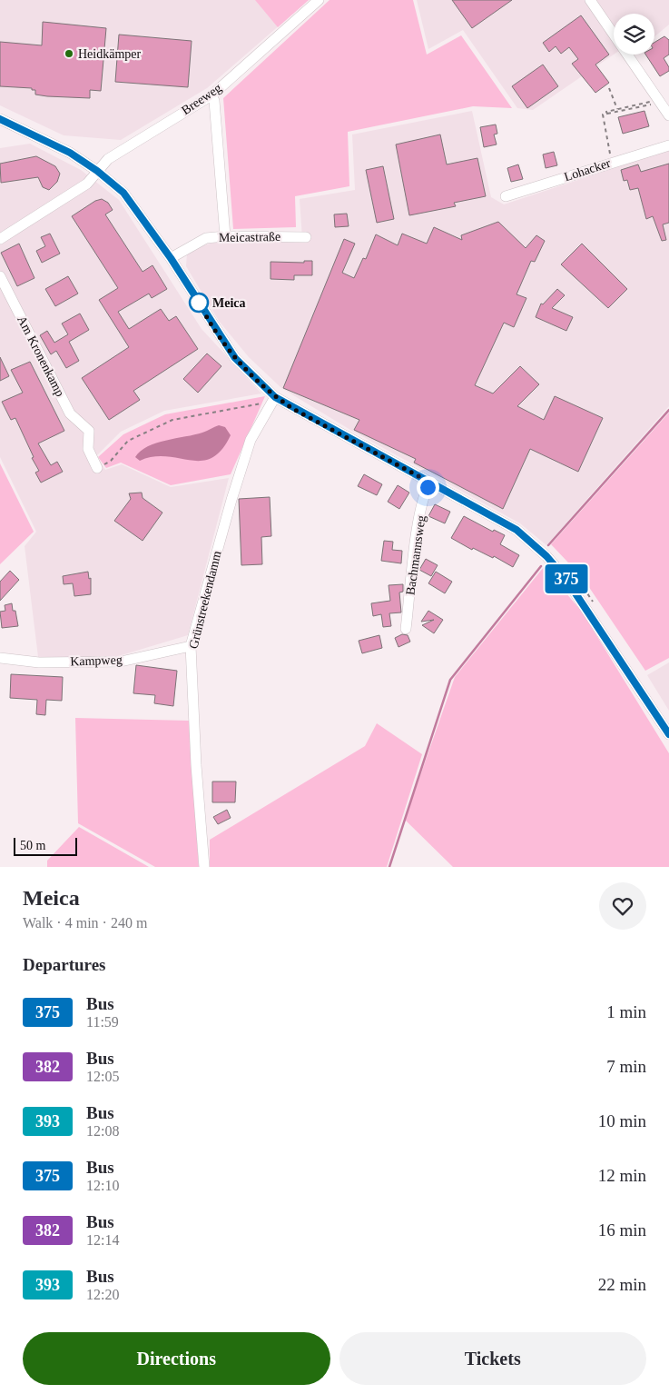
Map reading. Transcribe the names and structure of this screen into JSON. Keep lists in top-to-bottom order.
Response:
{
  "streets": {
    "street": [
      "Breeweg",
      "Lohacker",
      "Meicastraße",
      "Am Kronenkamp",
      "Bachmannsweg",
      "Grünstreekendamm",
      "Kampweg"
    ]
  },
  "crossings": [
    ["Grünstreekendamm", "Kampweg"]
  ],
  "places": ["Heidkämper", "Meica"],
  "lines": ["bus line 375"],
  "scale_bar": "50 m",
  "page": {
    "on_map": "375",
    "scale": "50 m",
    "heading": [
      ["Meica", "Walk · 4 min · 240 m"],
      "Departures"
    ],
    "list": [
      {
        "mark": "375",
        "name": "Bus",
        "note": "11:59",
        "value": "1 min"
      },
      {
        "mark": "382",
        "name": "Bus",
        "note": "12:05",
        "value": "7 min"
      },
      {
        "mark": "393",
        "name": "Bus",
        "note": "12:08",
        "value": "10 min"
      },
      {
        "mark": "375",
        "name": "Bus",
        "note": "12:10",
        "value": "12 min"
      },
      {
        "mark": "382",
        "name": "Bus",
        "note": "12:14",
        "value": "16 min"
      },
      {
        "mark": "393",
        "name": "Bus",
        "note": "12:20",
        "value": "22 min"
      }
    ],
    "buttons": ["Directions", "Tickets"]
  }
}
